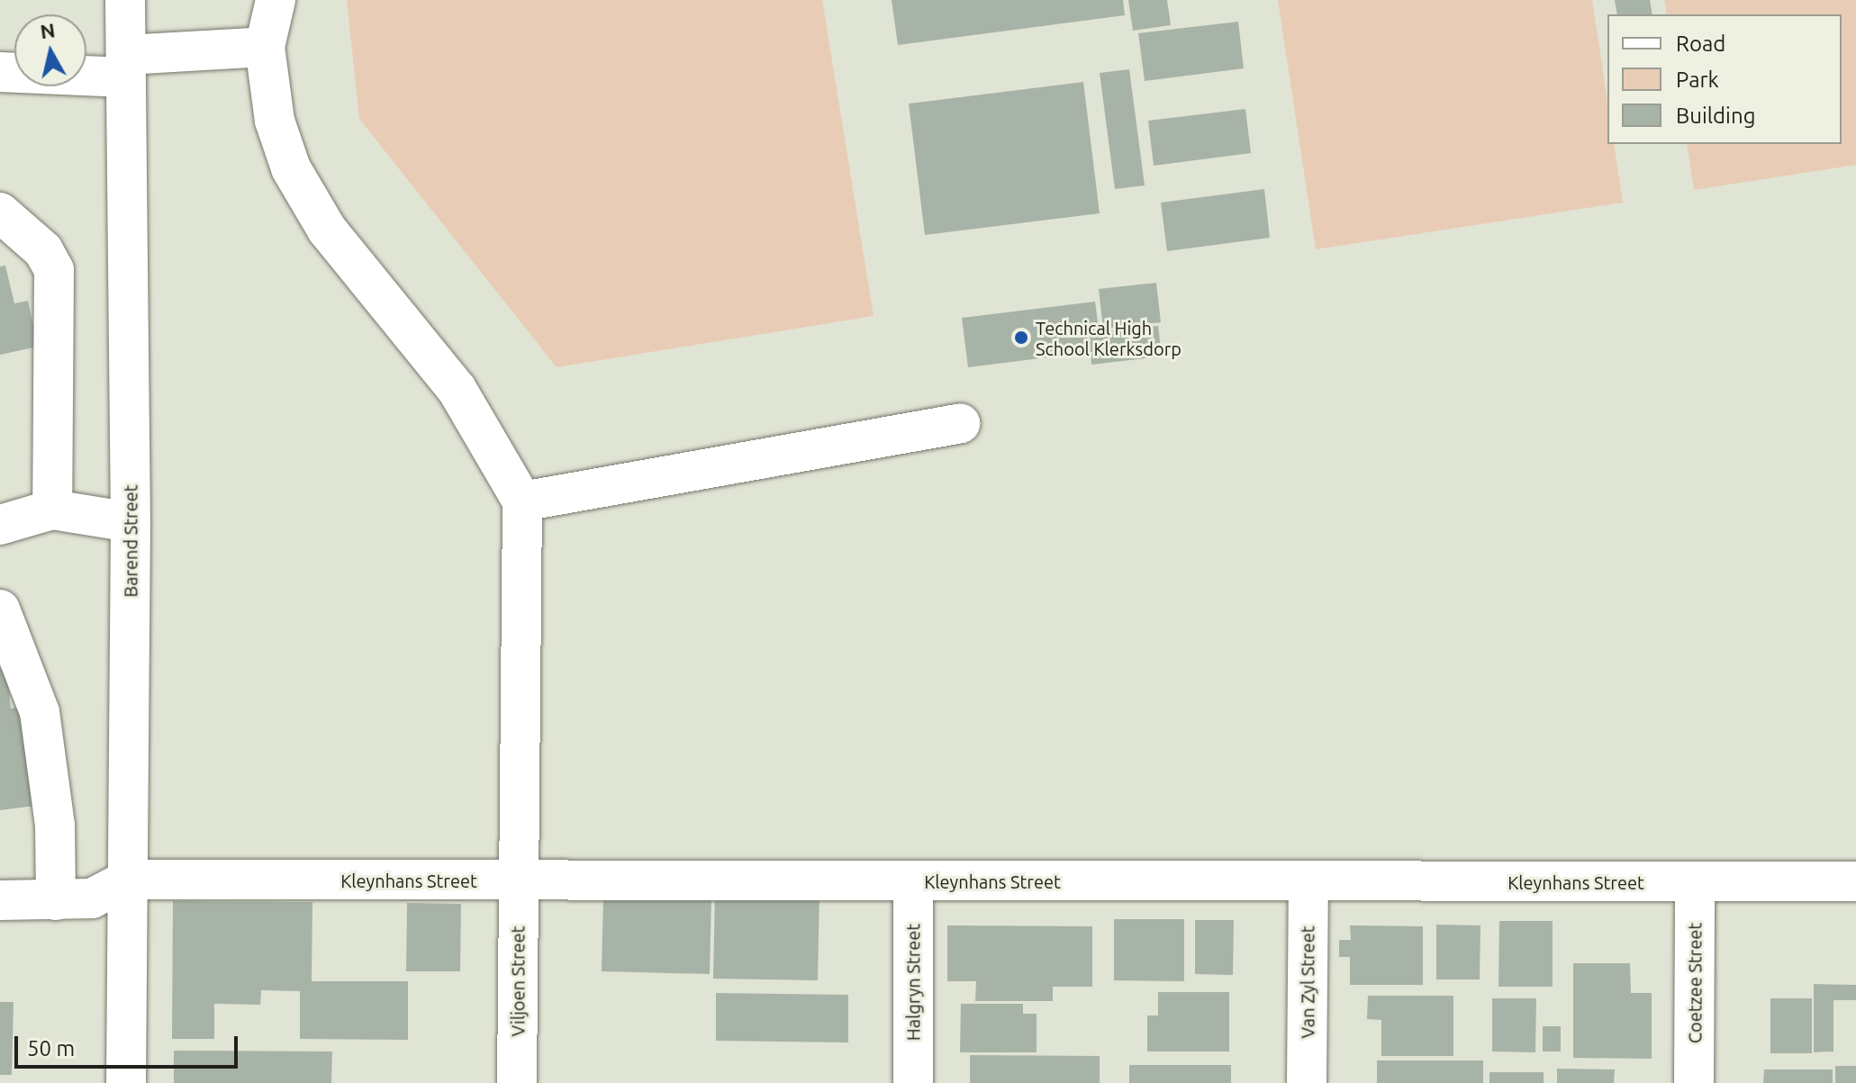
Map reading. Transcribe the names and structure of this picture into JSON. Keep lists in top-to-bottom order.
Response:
{
  "streets": {
    "street": [
      "Barend Street",
      "Kleynhans Street",
      "Viljoen Street",
      "Halgryn Street",
      "Van Zyl Street",
      "Coetzee Street"
    ]
  },
  "crossings": [
    ["Barend Street", "Kleynhans Street"],
    ["Kleynhans Street", "Viljoen Street"],
    ["Kleynhans Street", "Halgryn Street"],
    ["Kleynhans Street", "Van Zyl Street"],
    ["Kleynhans Street", "Coetzee Street"]
  ],
  "places": ["Technical High School Klerksdorp"],
  "legend": ["Road", "Park", "Building"],
  "scale_bar": "50 m",
  "north": "top"
}
